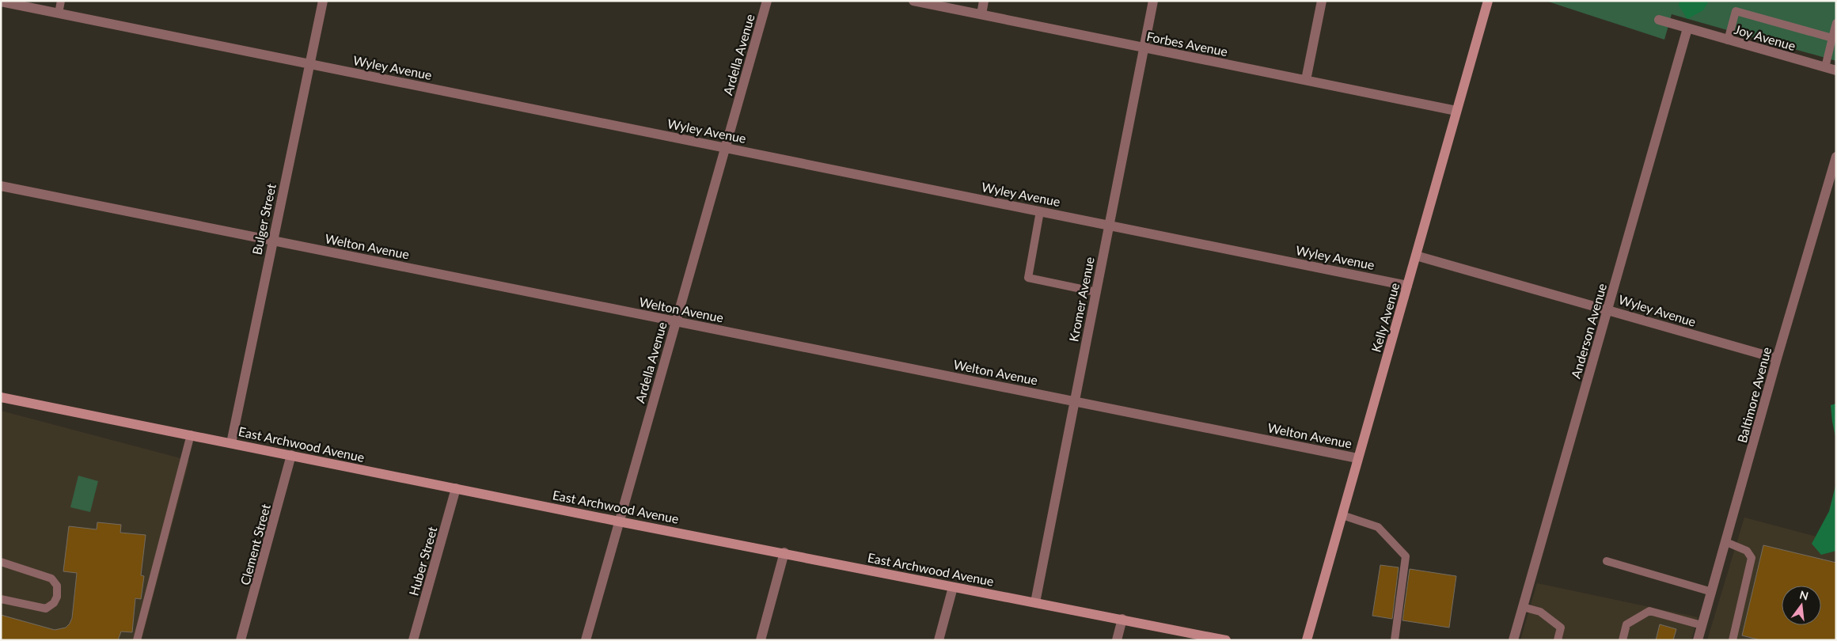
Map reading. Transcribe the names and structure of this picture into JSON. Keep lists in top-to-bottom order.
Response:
{
  "streets": {
    "main road": ["Kelly Avenue", "East Archwood Avenue"],
    "street": [
      "Joy Avenue",
      "Forbes Avenue",
      "Ardella Avenue",
      "Wyley Avenue",
      "Bulger Street",
      "Welton Avenue",
      "Kromer Avenue",
      "Anderson Avenue",
      "Baltimore Avenue",
      "Clement Street",
      "Huber Street"
    ]
  },
  "crossings": [
    ["Joy Avenue", "Anderson Avenue"],
    ["Forbes Avenue", "Kromer Avenue"],
    ["Forbes Avenue", "Kelly Avenue"],
    ["Ardella Avenue", "Wyley Avenue"],
    ["Ardella Avenue", "Welton Avenue"],
    ["Ardella Avenue", "East Archwood Avenue"],
    ["Wyley Avenue", "Bulger Street"],
    ["Wyley Avenue", "Kromer Avenue"],
    ["Wyley Avenue", "Kelly Avenue"],
    ["Wyley Avenue", "Anderson Avenue"],
    ["Wyley Avenue", "Baltimore Avenue"],
    ["Bulger Street", "Welton Avenue"],
    ["Bulger Street", "East Archwood Avenue"],
    ["Welton Avenue", "Kromer Avenue"],
    ["Welton Avenue", "Kelly Avenue"],
    ["Kromer Avenue", "East Archwood Avenue"],
    ["East Archwood Avenue", "Clement Street"],
    ["East Archwood Avenue", "Huber Street"]
  ],
  "north": "top"
}
